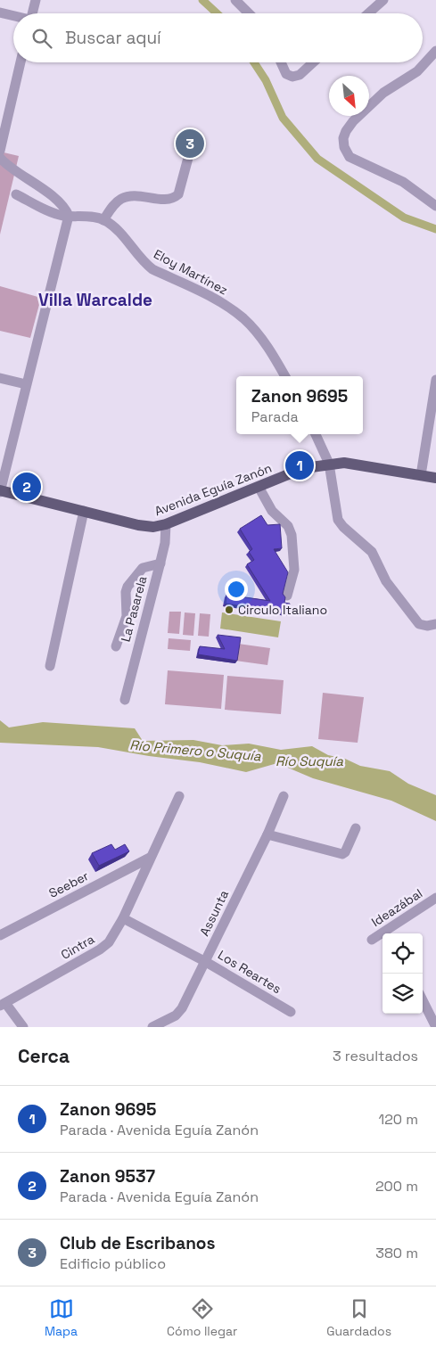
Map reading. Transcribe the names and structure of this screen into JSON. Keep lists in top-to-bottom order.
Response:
{
  "streets": {
    "main road": ["Avenida Eguía Zanón"],
    "street": [
      "Eloy Martínez",
      "La Pasarela",
      "Seeber",
      "Ideazábal",
      "Assunta",
      "Cintra",
      "Los Reartes"
    ]
  },
  "crossings": [
    ["Avenida Eguía Zanón", "La Pasarela"],
    ["Seeber", "Cintra"],
    ["Assunta", "Los Reartes"],
    ["Cintra", "Los Reartes"]
  ],
  "districts": ["Villa Warcalde"],
  "water": ["Río Primero o Suquía", "Río Suquía"],
  "places": ["Circulo Italiano"],
  "north": "bottom right",
  "page": {
    "search": "Buscar aquí",
    "pins": ["3", "1", "2"],
    "popup": ["Zanon 9695", "Parada"],
    "heading": ["Cerca", "3 resultados"],
    "list": [
      {
        "mark": "1",
        "name": "Zanon 9695",
        "note": "Parada · Avenida Eguía Zanón",
        "value": "120 m"
      },
      {
        "mark": "2",
        "name": "Zanon 9537",
        "note": "Parada · Avenida Eguía Zanón",
        "value": "200 m"
      },
      {
        "mark": "3",
        "name": "Club de Escribanos",
        "note": "Edificio público",
        "value": "380 m"
      }
    ],
    "nav": ["Mapa", "Cómo llegar", "Guardados"]
  }
}
